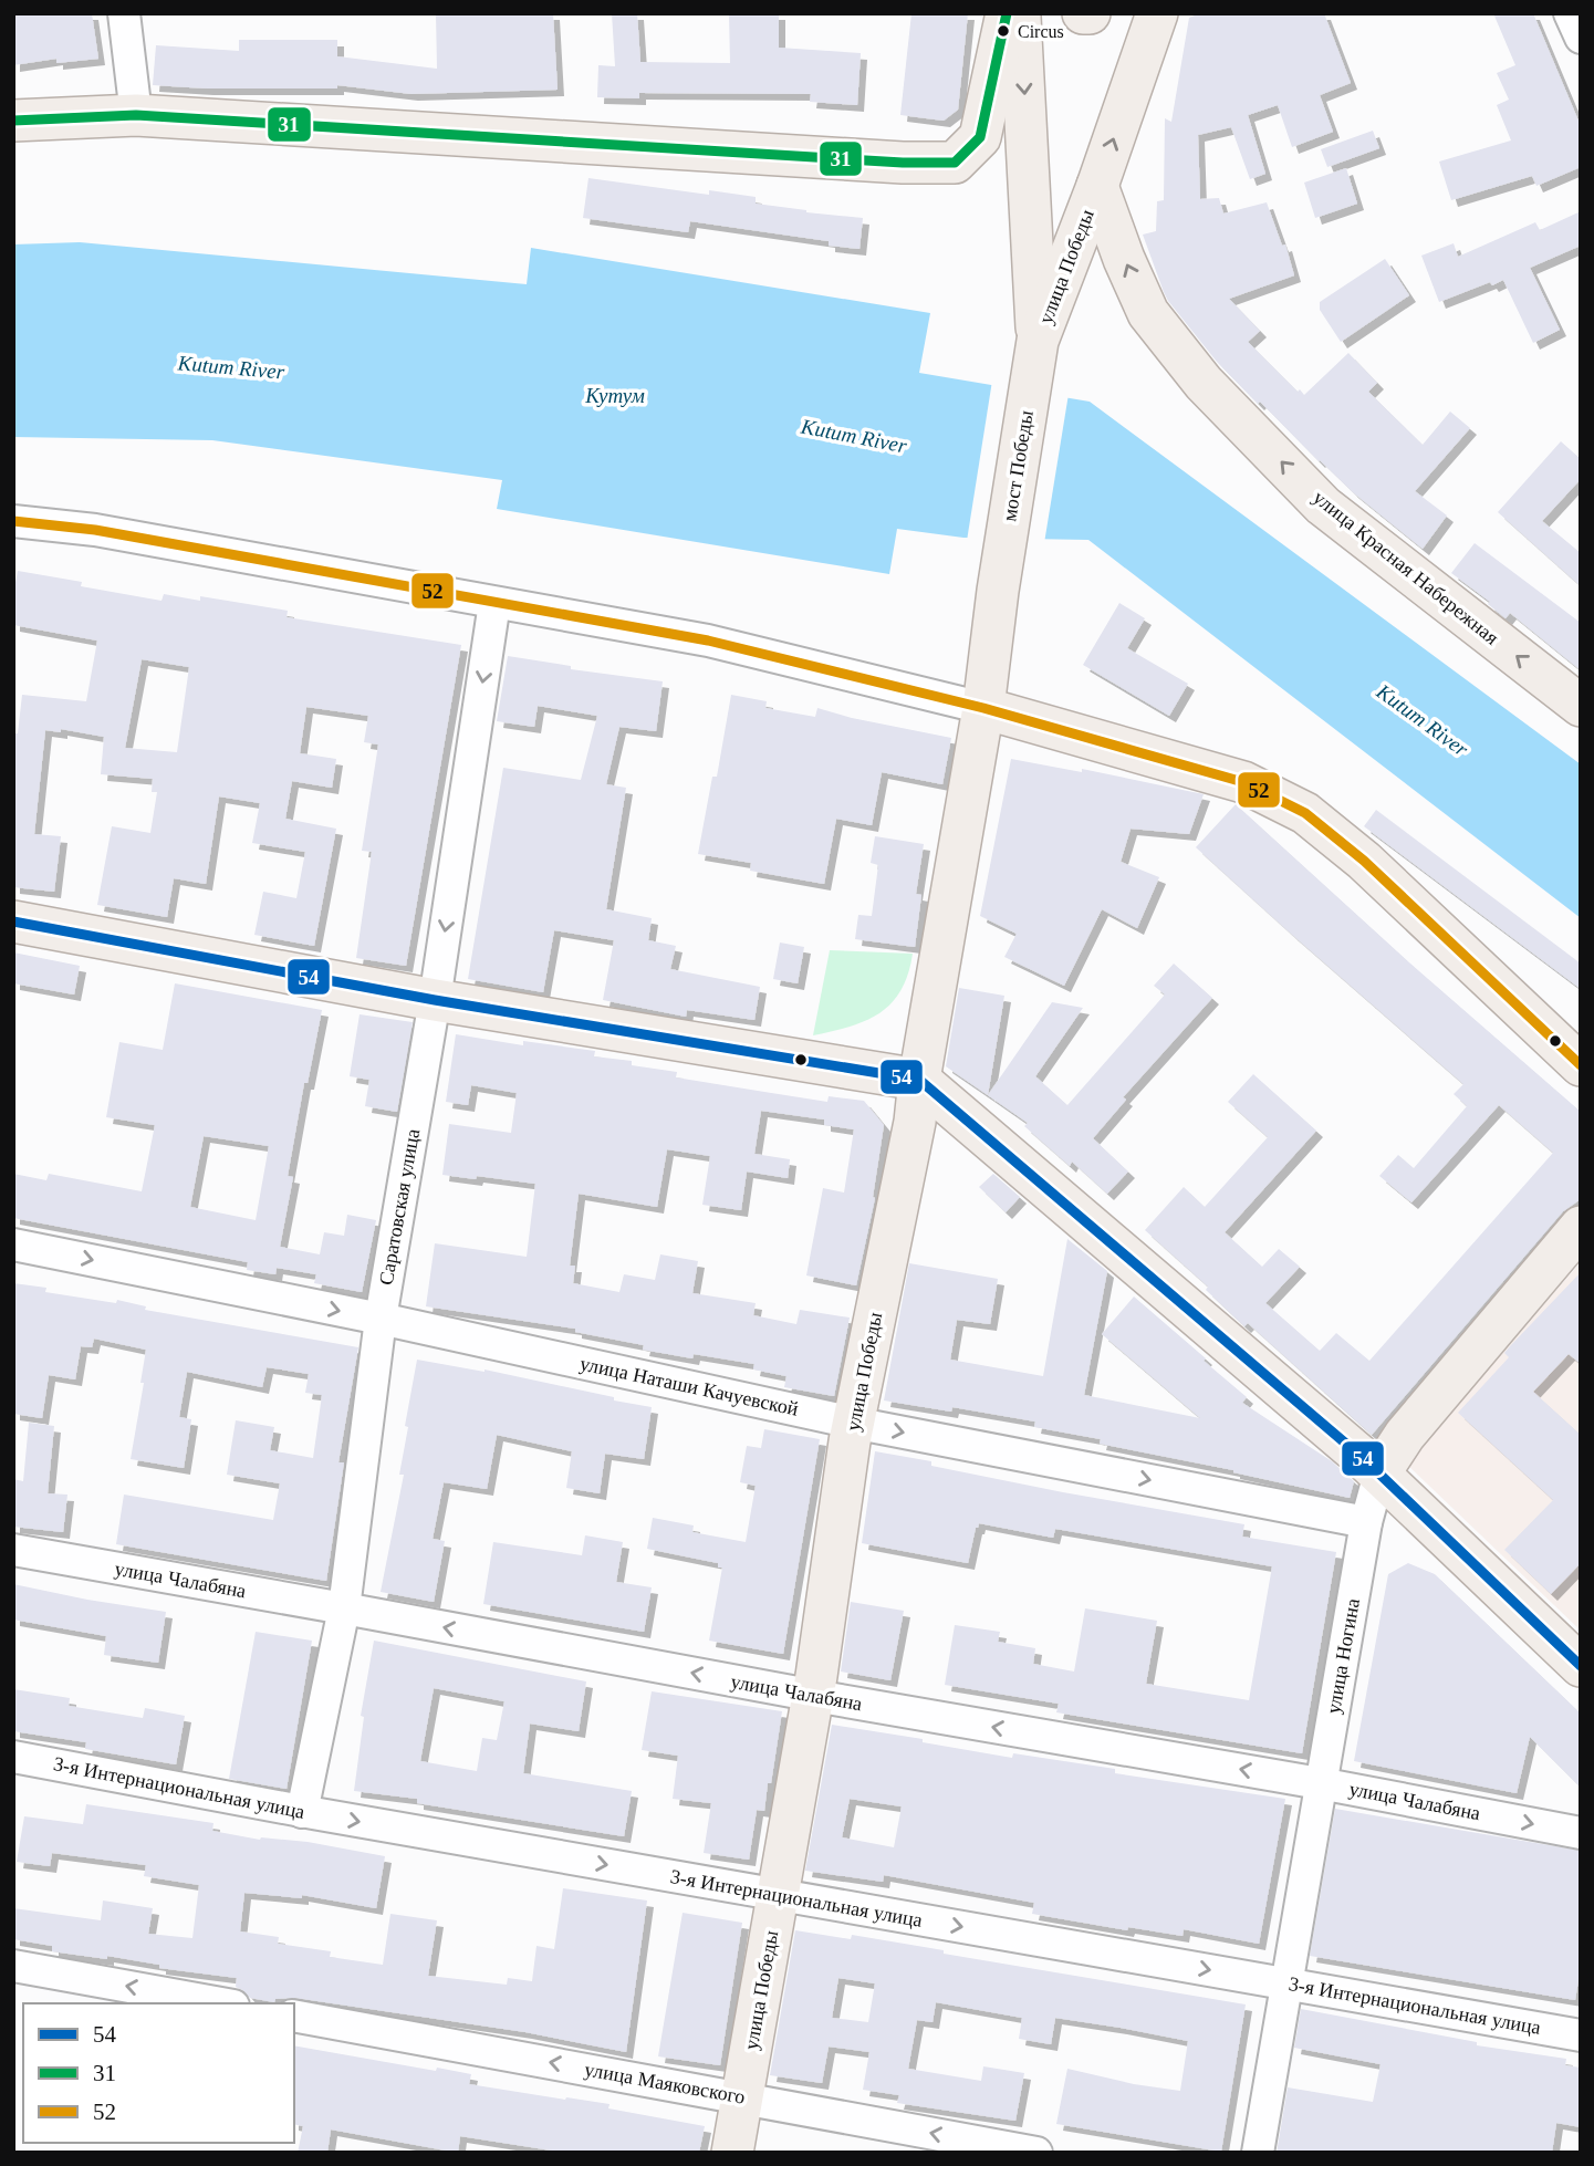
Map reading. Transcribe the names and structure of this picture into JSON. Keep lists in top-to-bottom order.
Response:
{
  "streets": {
    "main road": [
      "улица Победы",
      "мост Победы",
      "улица Красная Набережная",
      "улица Ногина"
    ],
    "street": [
      "Саратовская улица",
      "улица Наташи Качуевской",
      "улица Чалабяна",
      "3-я Интернациональная улица",
      "улица Маяковского"
    ]
  },
  "crossings": [
    ["улица Победы", "мост Победы"],
    ["улица Победы", "улица Красная Набережная"],
    ["улица Победы", "улица Наташи Качуевской"],
    ["улица Победы", "улица Чалабяна"],
    ["улица Победы", "3-я Интернациональная улица"],
    ["улица Победы", "улица Маяковского"],
    ["Саратовская улица", "улица Наташи Качуевской"],
    ["Саратовская улица", "улица Чалабяна"],
    ["Саратовская улица", "3-я Интернациональная улица"],
    ["улица Наташи Качуевской", "улица Ногина"],
    ["улица Чалабяна", "улица Ногина"],
    ["улица Ногина", "3-я Интернациональная улица"]
  ],
  "one_way": ["улица Наташи Качуевской", "3-я Интернациональная улица", "улица Маяковского"],
  "water": ["Kutum River", "Кутум"],
  "places": ["Circus"],
  "lines": ["transit line 31", "transit line 52", "transit line 54"],
  "legend": ["54", "31", "52"]
}
